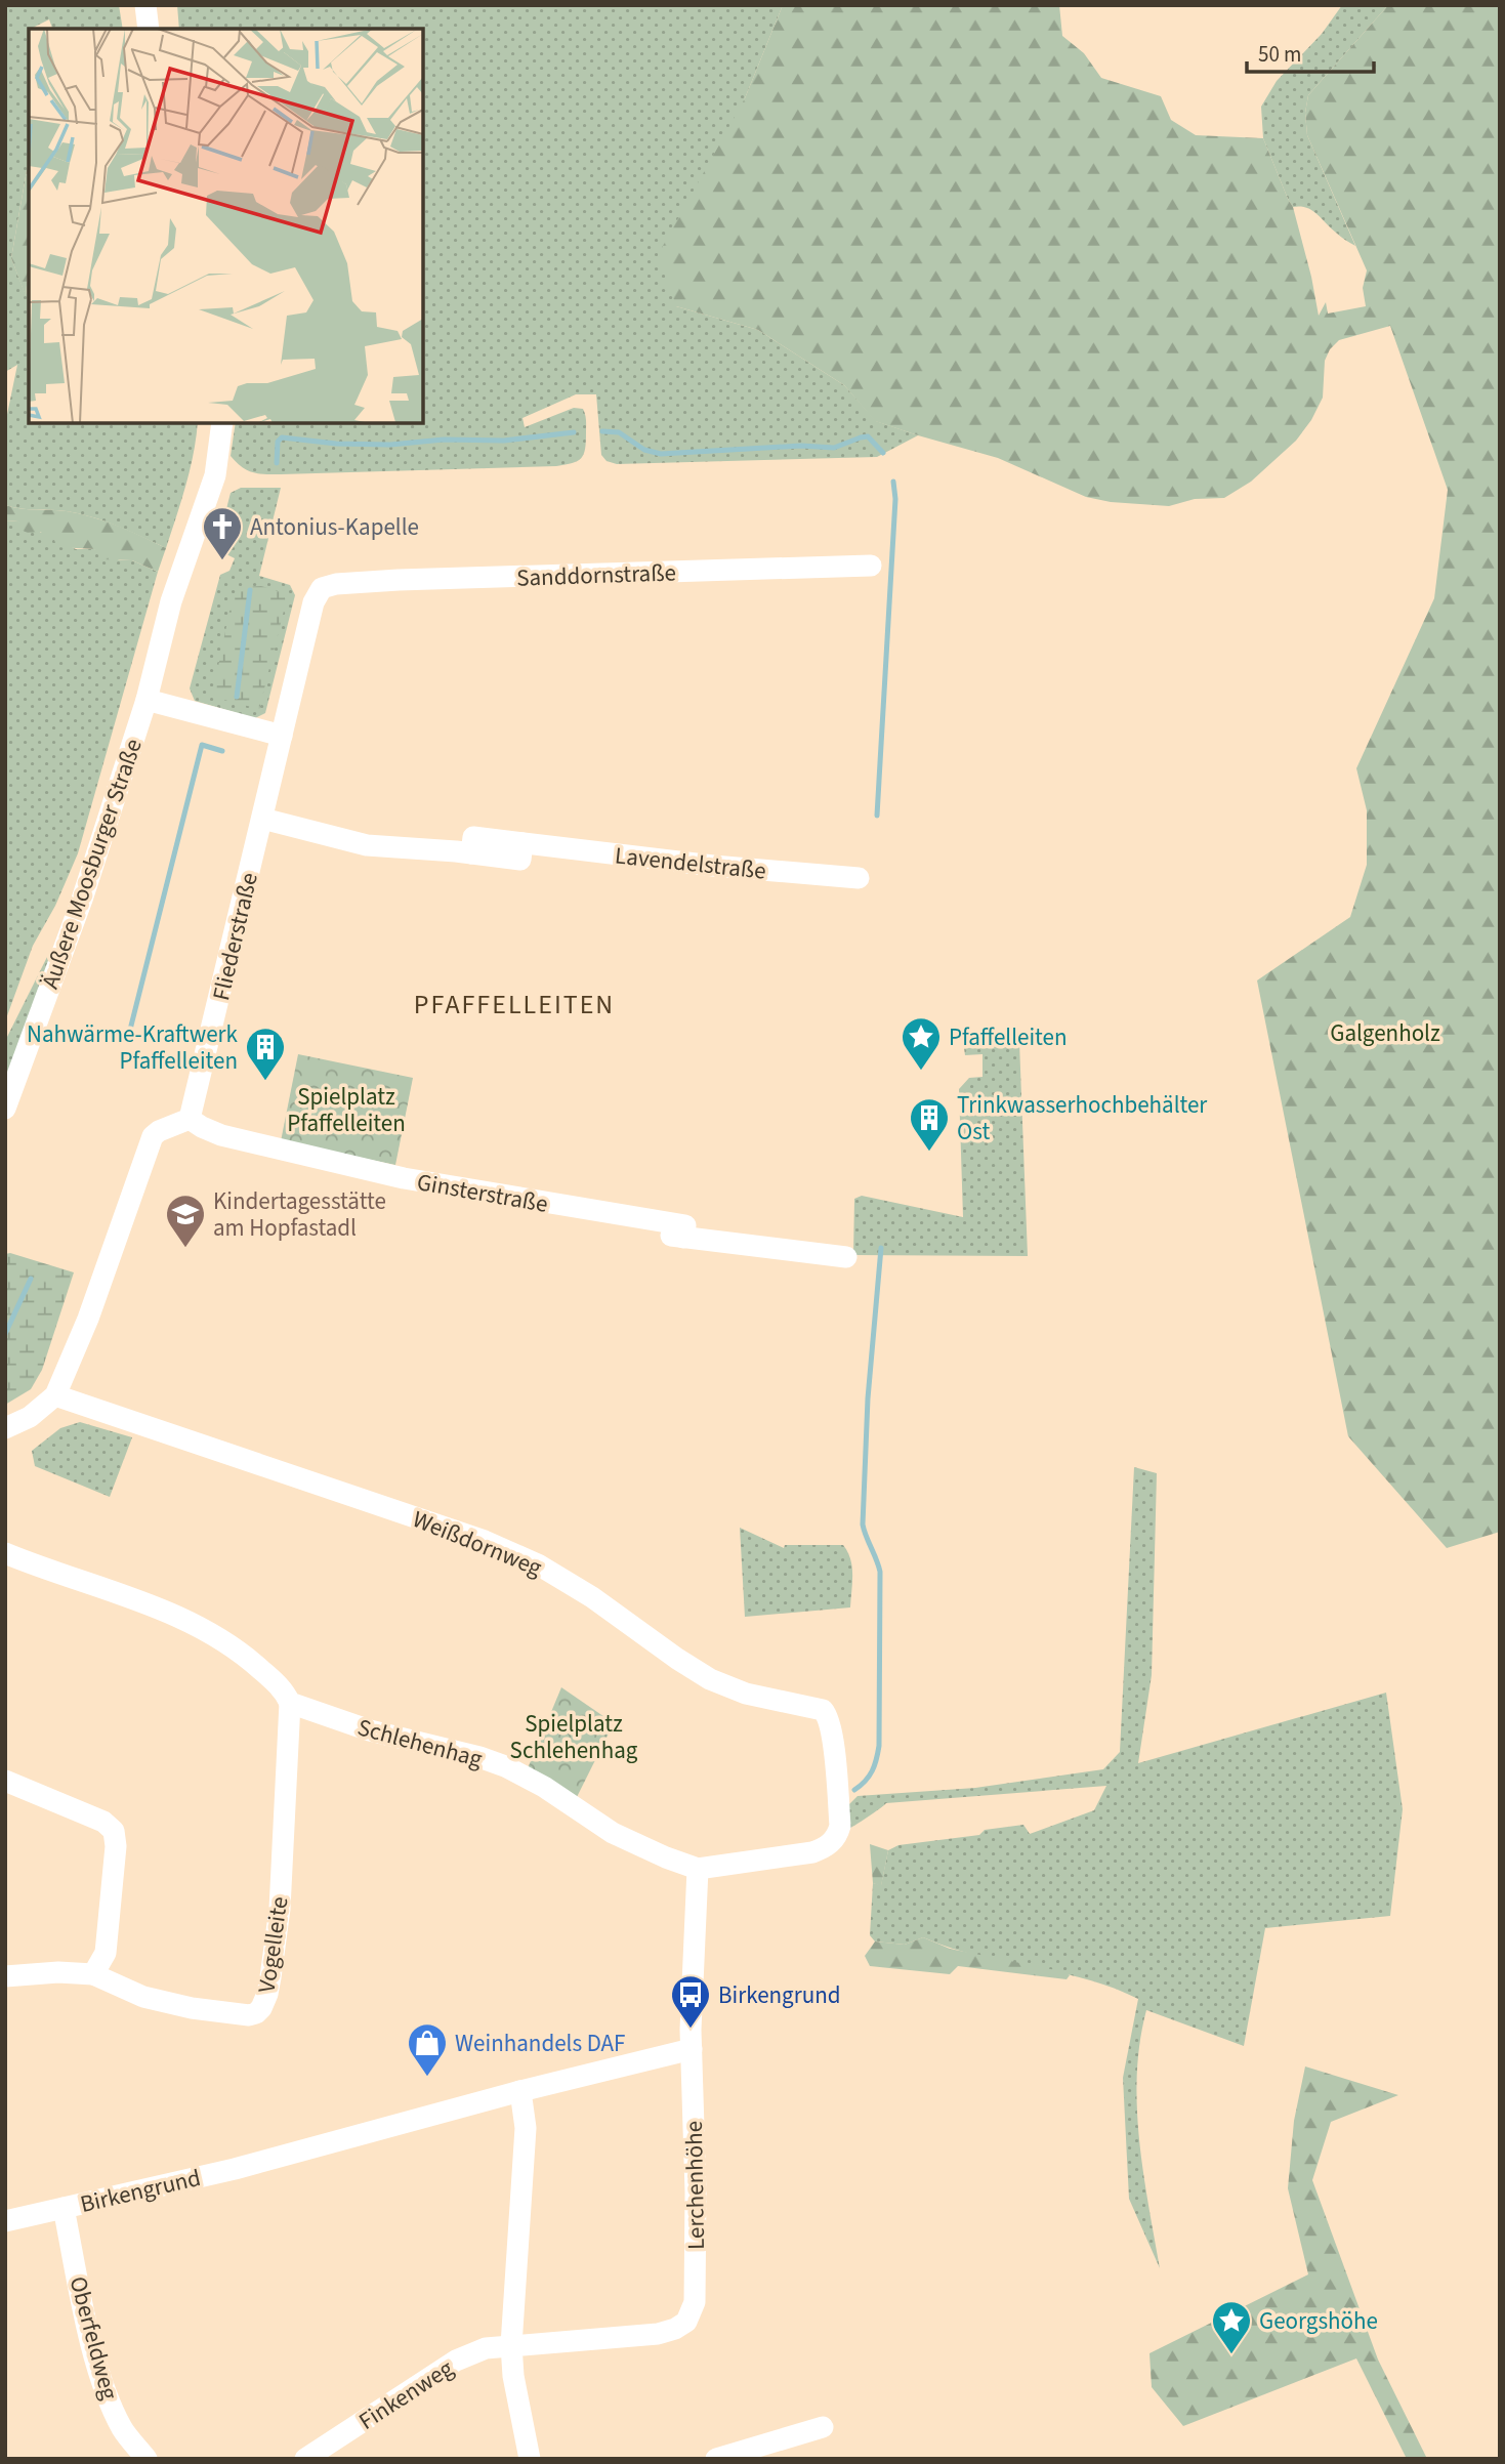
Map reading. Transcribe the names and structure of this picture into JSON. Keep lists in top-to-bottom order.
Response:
{
  "streets": {
    "street": [
      "Sanddornstraße",
      "Lavendelstraße",
      "Äußere Moosburger Straße",
      "Fliederstraße",
      "Ginsterstraße",
      "Weißdornweg",
      "Schlehenhag",
      "Vogelleite",
      "Lerchenhöhe",
      "Birkengrund",
      "Oberfeldweg",
      "Finkenweg"
    ]
  },
  "crossings": [
    ["Sanddornstraße", "Fliederstraße"],
    ["Lavendelstraße", "Fliederstraße"],
    ["Fliederstraße", "Ginsterstraße"],
    ["Weißdornweg", "Schlehenhag"],
    ["Schlehenhag", "Vogelleite"],
    ["Schlehenhag", "Lerchenhöhe"],
    ["Lerchenhöhe", "Birkengrund"],
    ["Lerchenhöhe", "Finkenweg"],
    ["Birkengrund", "Oberfeldweg"]
  ],
  "districts": ["PFAFFELLEITEN"],
  "parks": ["Galgenholz", "Spielplatz Pfaffelleiten", "Spielplatz Schlehenhag"],
  "places": {
    "church": ["Antonius-Kapelle"],
    "place": ["Pfaffelleiten", "Georgshöhe"],
    "building": ["Nahwärme-Kraftwerk Pfaffelleiten", "Trinkwasserhochbehälter Ost"],
    "school or university": ["Kindertagesstätte am Hopfastadl"],
    "bus stop": ["Birkengrund"],
    "shop": ["Weinhandels DAF"]
  },
  "scale_bar": "50 m"
}
